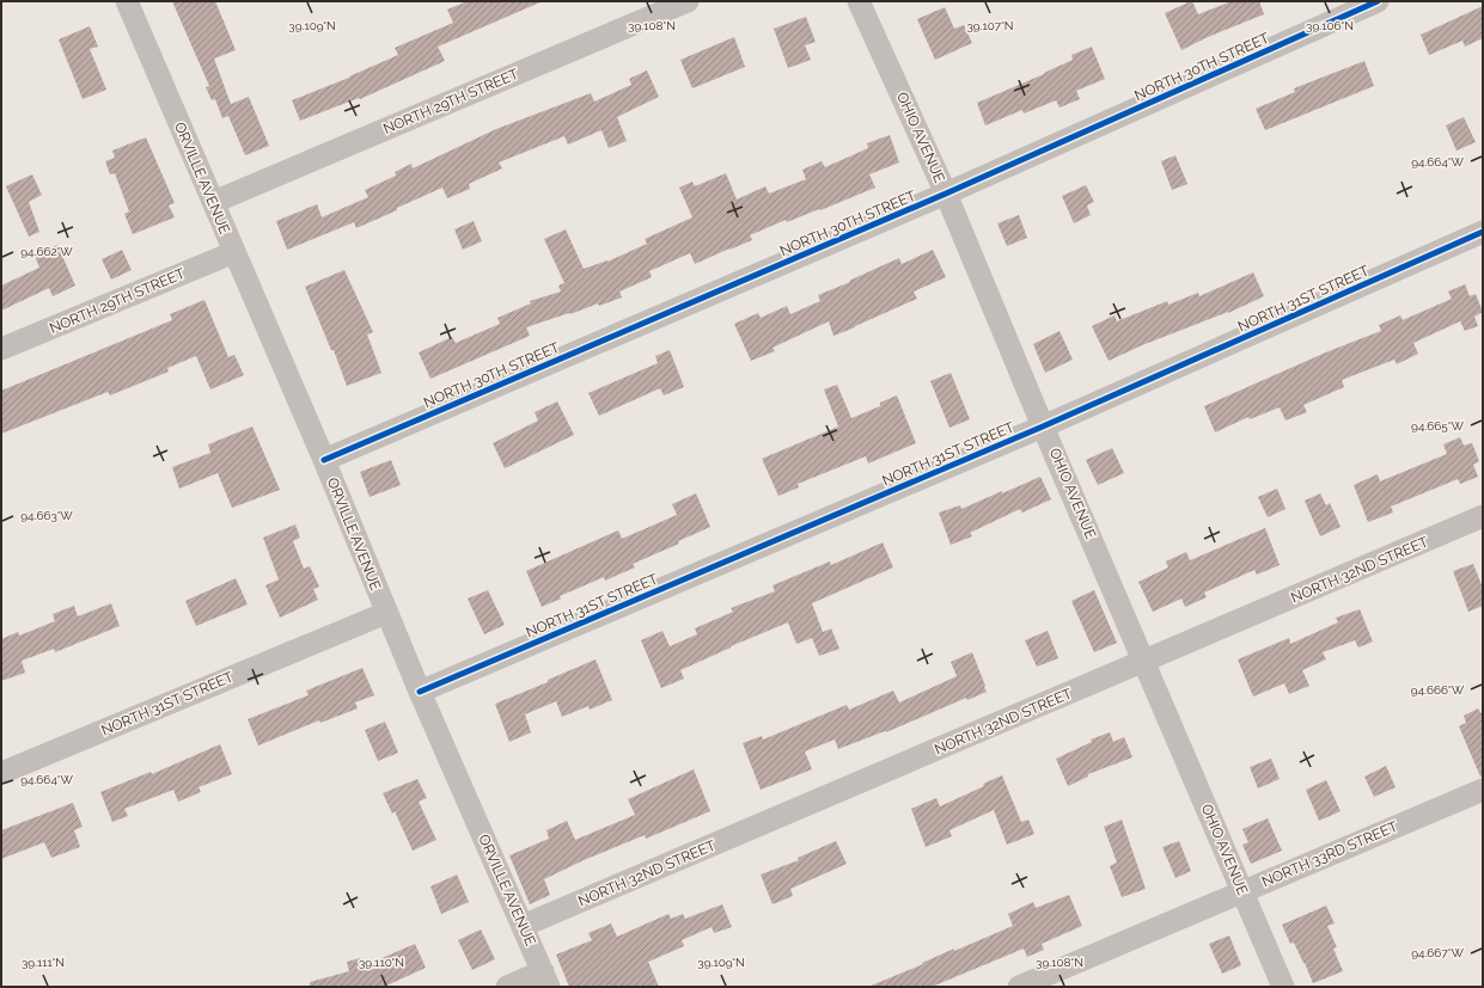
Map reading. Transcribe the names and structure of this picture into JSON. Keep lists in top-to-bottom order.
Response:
{
  "streets": {
    "street": [
      "NORTH 30TH STREET",
      "NORTH 29TH STREET",
      "OHIO AVENUE",
      "ORVILLE AVENUE",
      "NORTH 31ST STREET",
      "NORTH 32ND STREET",
      "NORTH 33RD STREET"
    ]
  },
  "crossings": [
    ["NORTH 30TH STREET", "OHIO AVENUE"],
    ["NORTH 30TH STREET", "ORVILLE AVENUE"],
    ["NORTH 29TH STREET", "ORVILLE AVENUE"],
    ["OHIO AVENUE", "NORTH 31ST STREET"],
    ["OHIO AVENUE", "NORTH 32ND STREET"],
    ["OHIO AVENUE", "NORTH 33RD STREET"],
    ["ORVILLE AVENUE", "NORTH 31ST STREET"],
    ["ORVILLE AVENUE", "NORTH 32ND STREET"]
  ],
  "coordinates": [
    "39.109°N",
    "39.108°N",
    "39.107°N",
    "39.106°N",
    "94.664°W",
    "94.662°W",
    "94.665°W",
    "94.663°W",
    "94.666°W",
    "94.667°W",
    "39.111°N",
    "39.110°N"
  ]
}
